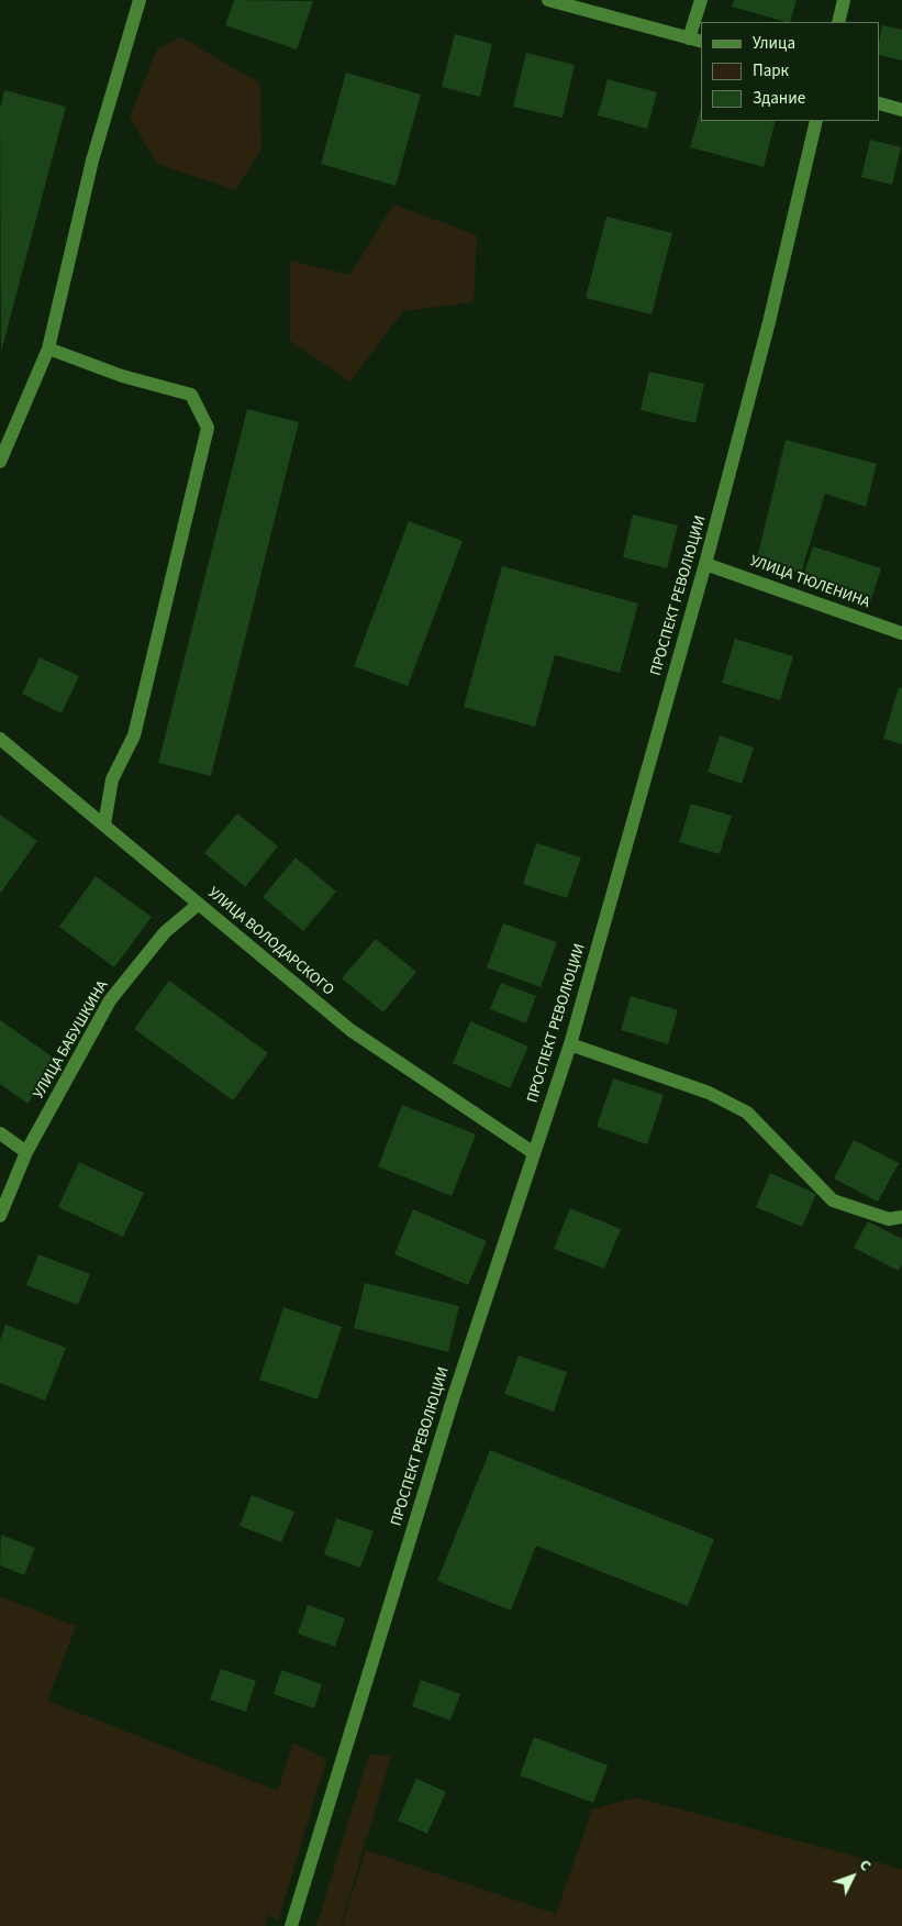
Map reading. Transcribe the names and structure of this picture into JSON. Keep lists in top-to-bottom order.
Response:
{
  "streets": {
    "street": [
      "УЛИЦА ТЮЛЕНИНА",
      "ПРОСПЕКТ РЕВОЛЮЦИИ",
      "УЛИЦА ВОЛОДАРСКОГО",
      "УЛИЦА БАБУШКИНА"
    ]
  },
  "crossings": [
    ["УЛИЦА ТЮЛЕНИНА", "ПРОСПЕКТ РЕВОЛЮЦИИ"],
    ["ПРОСПЕКТ РЕВОЛЮЦИИ", "УЛИЦА ВОЛОДАРСКОГО"],
    ["УЛИЦА ВОЛОДАРСКОГО", "УЛИЦА БАБУШКИНА"]
  ],
  "legend": ["Улица", "Парк", "Здание"],
  "north": "top right"
}
